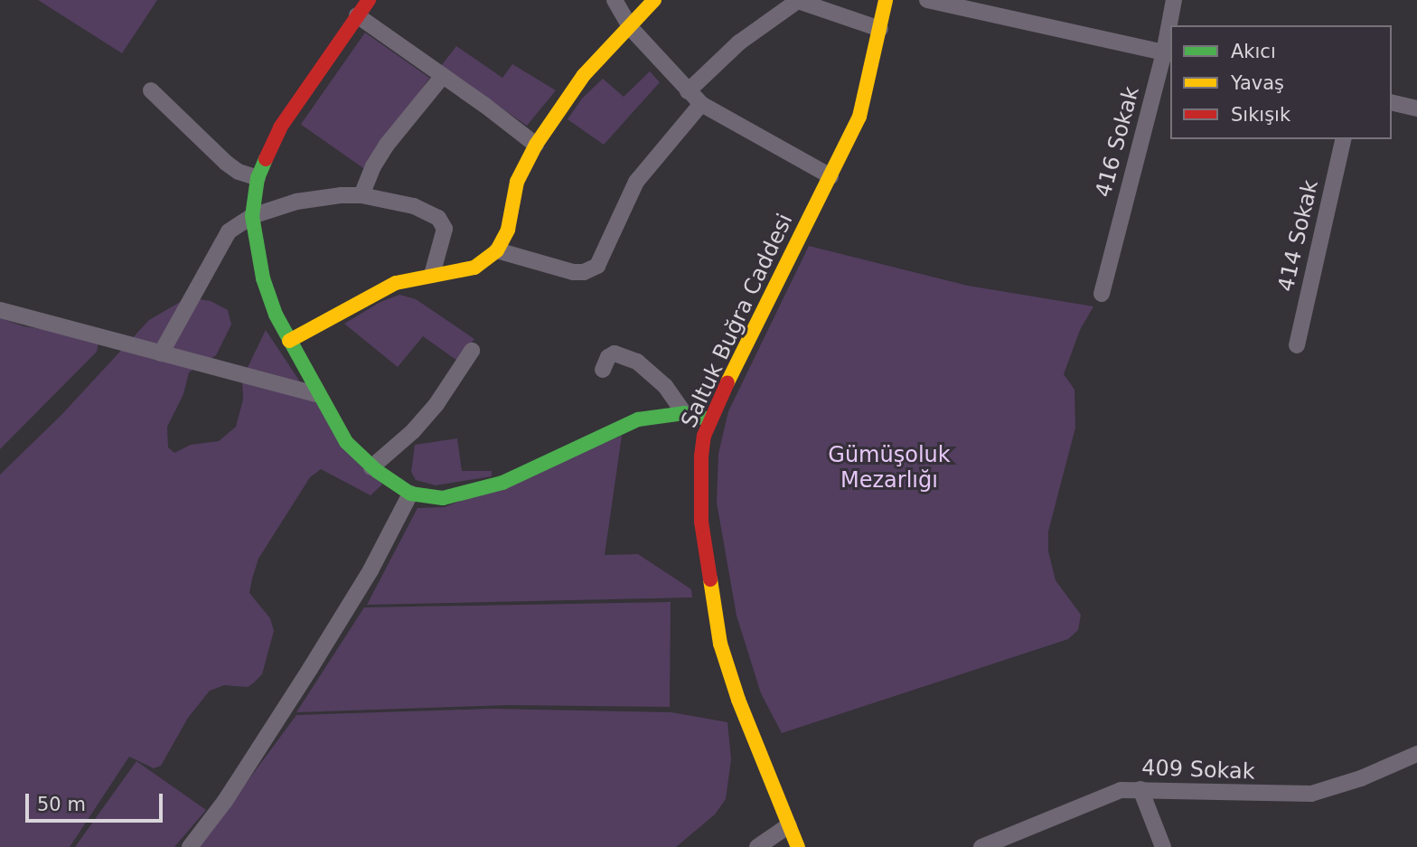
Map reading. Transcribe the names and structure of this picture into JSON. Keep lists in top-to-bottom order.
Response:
{
  "streets": {
    "street": [
      "416 Sokak",
      "414 Sokak",
      "Saltuk Buğra Caddesi",
      "409 Sokak"
    ]
  },
  "parks": ["Gümüşoluk Mezarlığı"],
  "legend": ["Akıcı", "Yavaş", "Sıkışık"],
  "scale_bar": "50 m"
}
